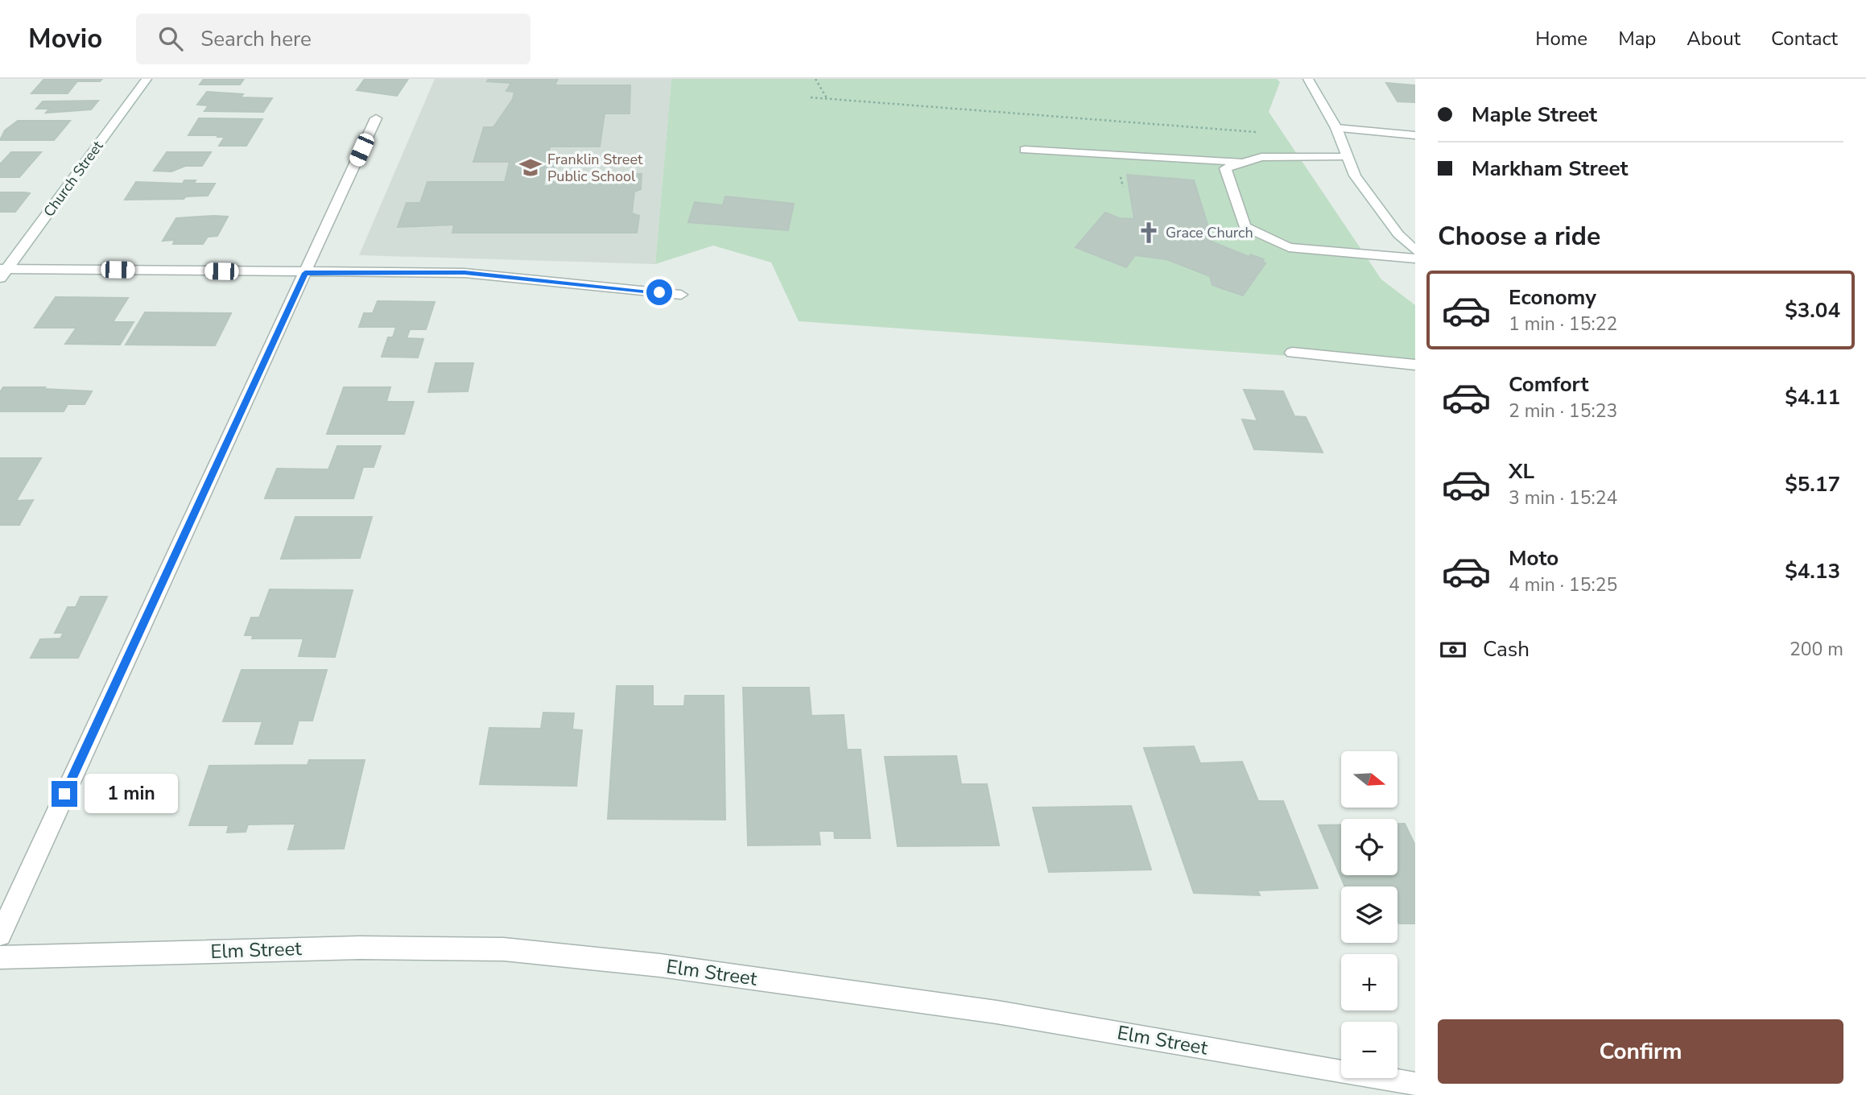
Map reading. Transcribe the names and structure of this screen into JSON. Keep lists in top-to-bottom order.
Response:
{
  "streets": {
    "street": ["Church Street", "Elm Street"]
  },
  "places": {
    "school or university": ["Franklin Street Public School"],
    "church": ["Grace Church"]
  },
  "north": "right",
  "page": {
    "header": "Movio",
    "search": "Search here",
    "nav": [
      "Home",
      "Map",
      "About",
      "Contact"
    ],
    "banner": ["Maple Street", "Markham Street"],
    "heading": "Choose a ride",
    "list": [
      {
        "name": "Economy",
        "note": "1 min · 15:22",
        "value": "$3.04"
      },
      {
        "name": "Comfort",
        "note": "2 min · 15:23",
        "value": "$4.11"
      },
      {
        "name": "XL",
        "note": "3 min · 15:24",
        "value": "$5.17"
      },
      {
        "name": "Moto",
        "note": "4 min · 15:25",
        "value": "$4.13"
      }
    ],
    "pay": ["Cash", "200 m"],
    "map_buttons": ["+", "−"],
    "bubble": "1 min",
    "buttons": "Confirm"
  }
}
